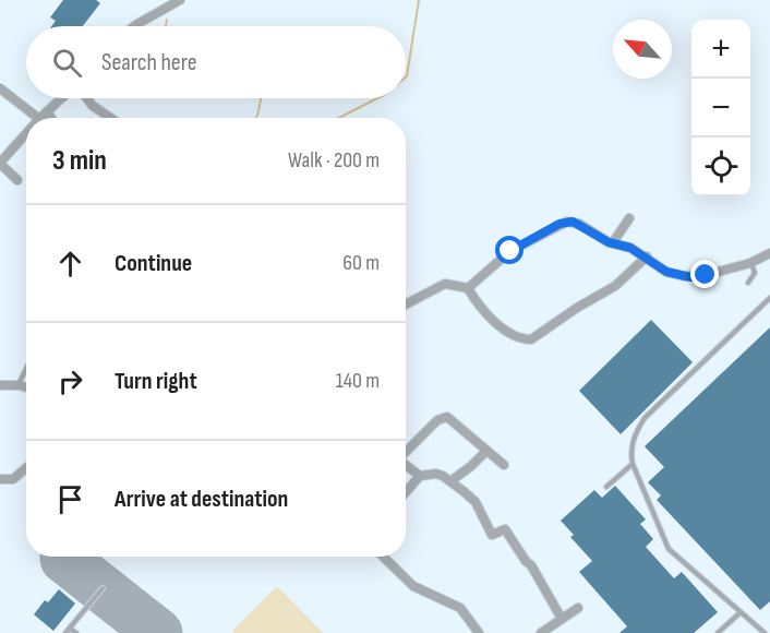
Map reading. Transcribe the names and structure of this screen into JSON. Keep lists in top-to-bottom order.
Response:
{
  "north": "top left",
  "page": {
    "map_buttons": ["+", "−"],
    "search": "Search here",
    "heading": ["3 min", "Walk · 200 m"],
    "list": [
      ["Continue", "60 m"],
      ["Turn right", "140 m"],
      "Arrive at destination"
    ]
  }
}
